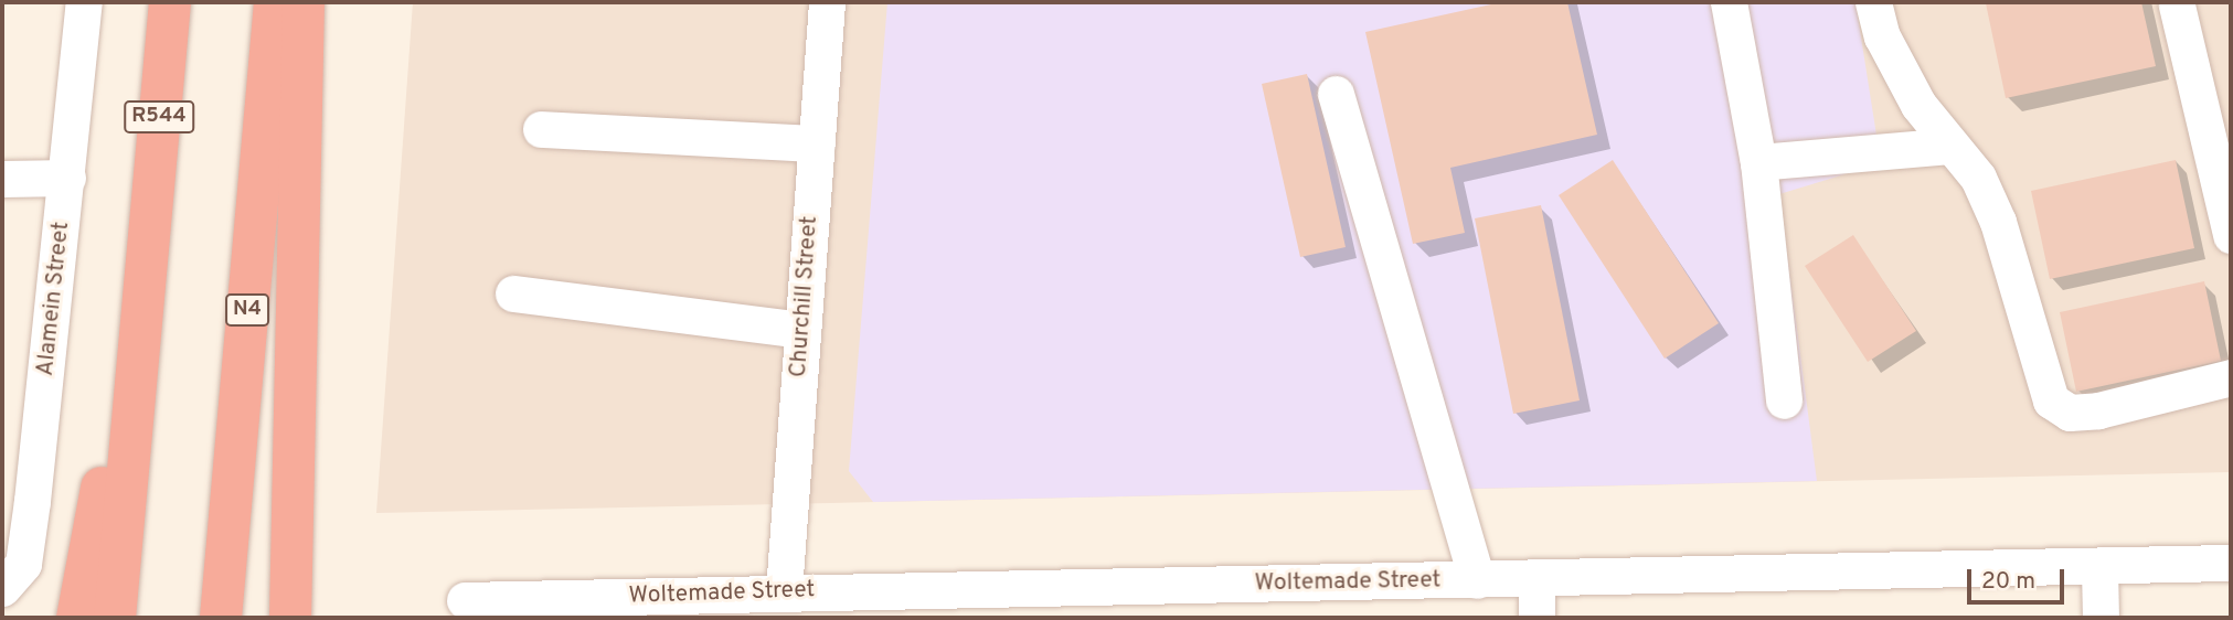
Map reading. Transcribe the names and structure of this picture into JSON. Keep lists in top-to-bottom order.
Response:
{
  "streets": {
    "highway": ["R544", "N4"],
    "street": ["Churchill Street", "Alamein Street", "Woltemade Street"]
  },
  "crossings": [
    ["Churchill Street", "Woltemade Street"]
  ],
  "scale_bar": "20 m"
}
